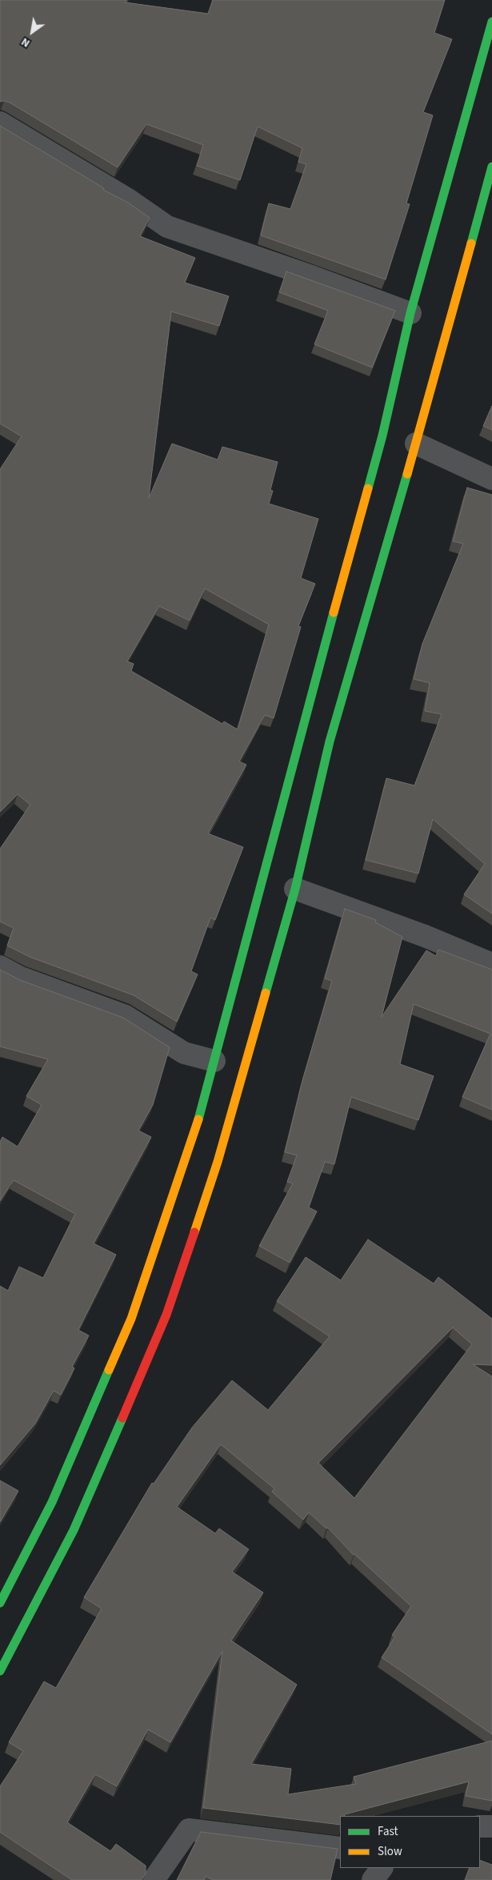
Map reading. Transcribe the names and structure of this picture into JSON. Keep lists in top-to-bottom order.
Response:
{
  "legend": ["Fast", "Slow"],
  "north": "bottom left"
}
